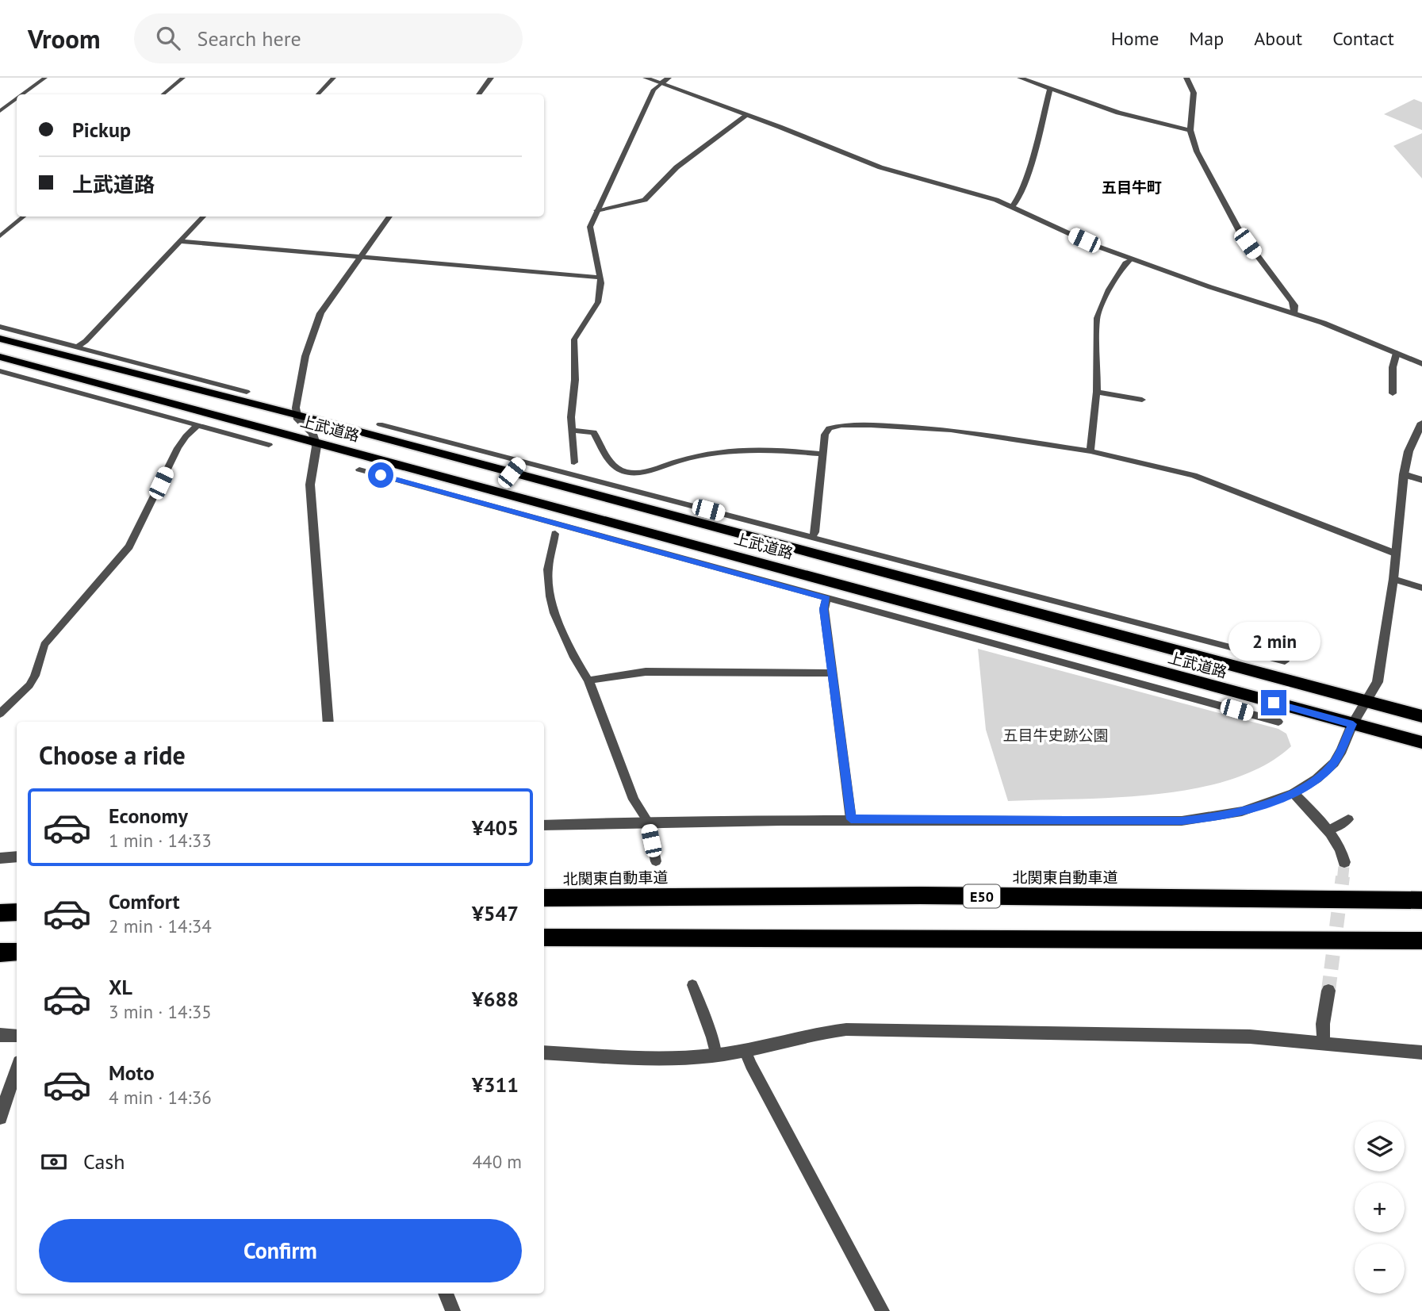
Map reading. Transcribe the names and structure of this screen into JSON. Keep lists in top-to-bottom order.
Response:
{
  "streets": {
    "highway": ["上武道路", "北関東自動車道", "E50"]
  },
  "districts": ["五目牛町"],
  "parks": ["五目牛史跡公園"],
  "page": {
    "header": "Vroom",
    "search": "Search here",
    "nav": [
      "Home",
      "Map",
      "About",
      "Contact"
    ],
    "banner": ["Pickup", "上武道路"],
    "bubble": "2 min",
    "heading": "Choose a ride",
    "list": [
      {
        "name": "Economy",
        "note": "1 min · 14:33",
        "value": "¥405"
      },
      {
        "name": "Comfort",
        "note": "2 min · 14:34",
        "value": "¥547"
      },
      {
        "name": "XL",
        "note": "3 min · 14:35",
        "value": "¥688"
      },
      {
        "name": "Moto",
        "note": "4 min · 14:36",
        "value": "¥311"
      }
    ],
    "map_buttons": ["+", "−"],
    "pay": ["Cash", "440 m"],
    "buttons": "Confirm"
  }
}
